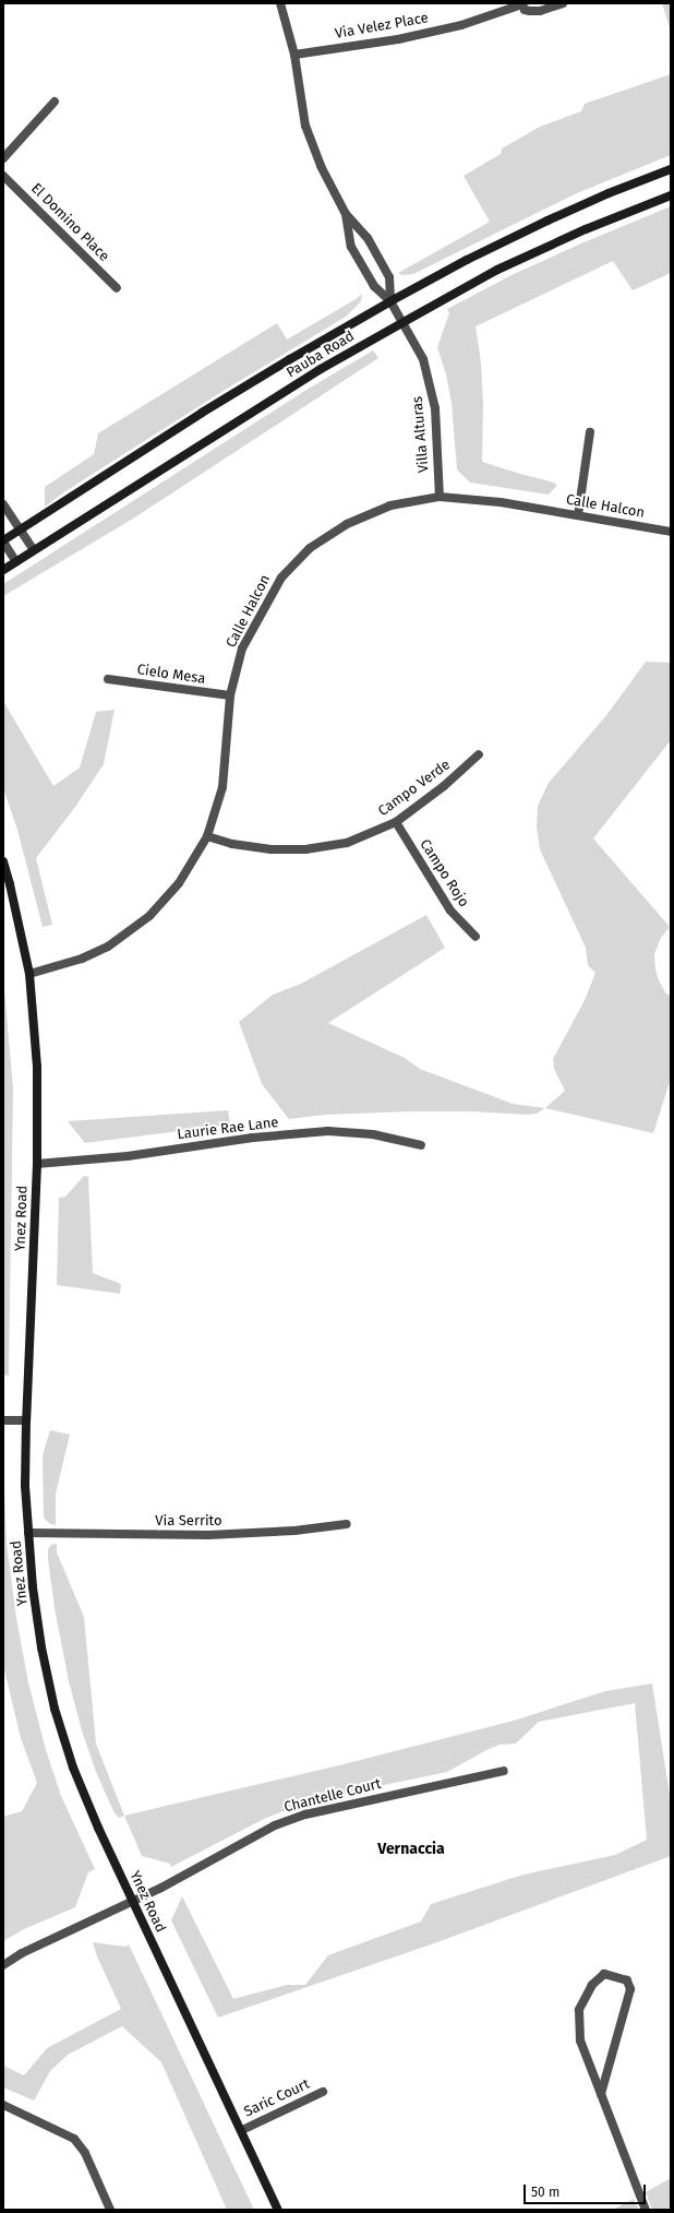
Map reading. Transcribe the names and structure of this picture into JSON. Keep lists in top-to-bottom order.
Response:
{
  "streets": {
    "main road": ["Pauba Road", "Ynez Road"],
    "street": [
      "Via Velez Place",
      "El Domino Place",
      "Villa Alturas",
      "Calle Halcon",
      "Cielo Mesa",
      "Campo Verde",
      "Campo Rojo",
      "Laurie Rae Lane",
      "Via Serrito",
      "Chantelle Court",
      "Saric Court"
    ]
  },
  "crossings": [
    ["Pauba Road", "Villa Alturas"],
    ["Villa Alturas", "Calle Halcon"],
    ["Calle Halcon", "Cielo Mesa"],
    ["Calle Halcon", "Campo Verde"],
    ["Calle Halcon", "Ynez Road"],
    ["Campo Verde", "Campo Rojo"],
    ["Laurie Rae Lane", "Ynez Road"],
    ["Ynez Road", "Via Serrito"],
    ["Ynez Road", "Chantelle Court"],
    ["Ynez Road", "Saric Court"]
  ],
  "districts": ["Vernaccia"],
  "scale_bar": "50 m"
}
